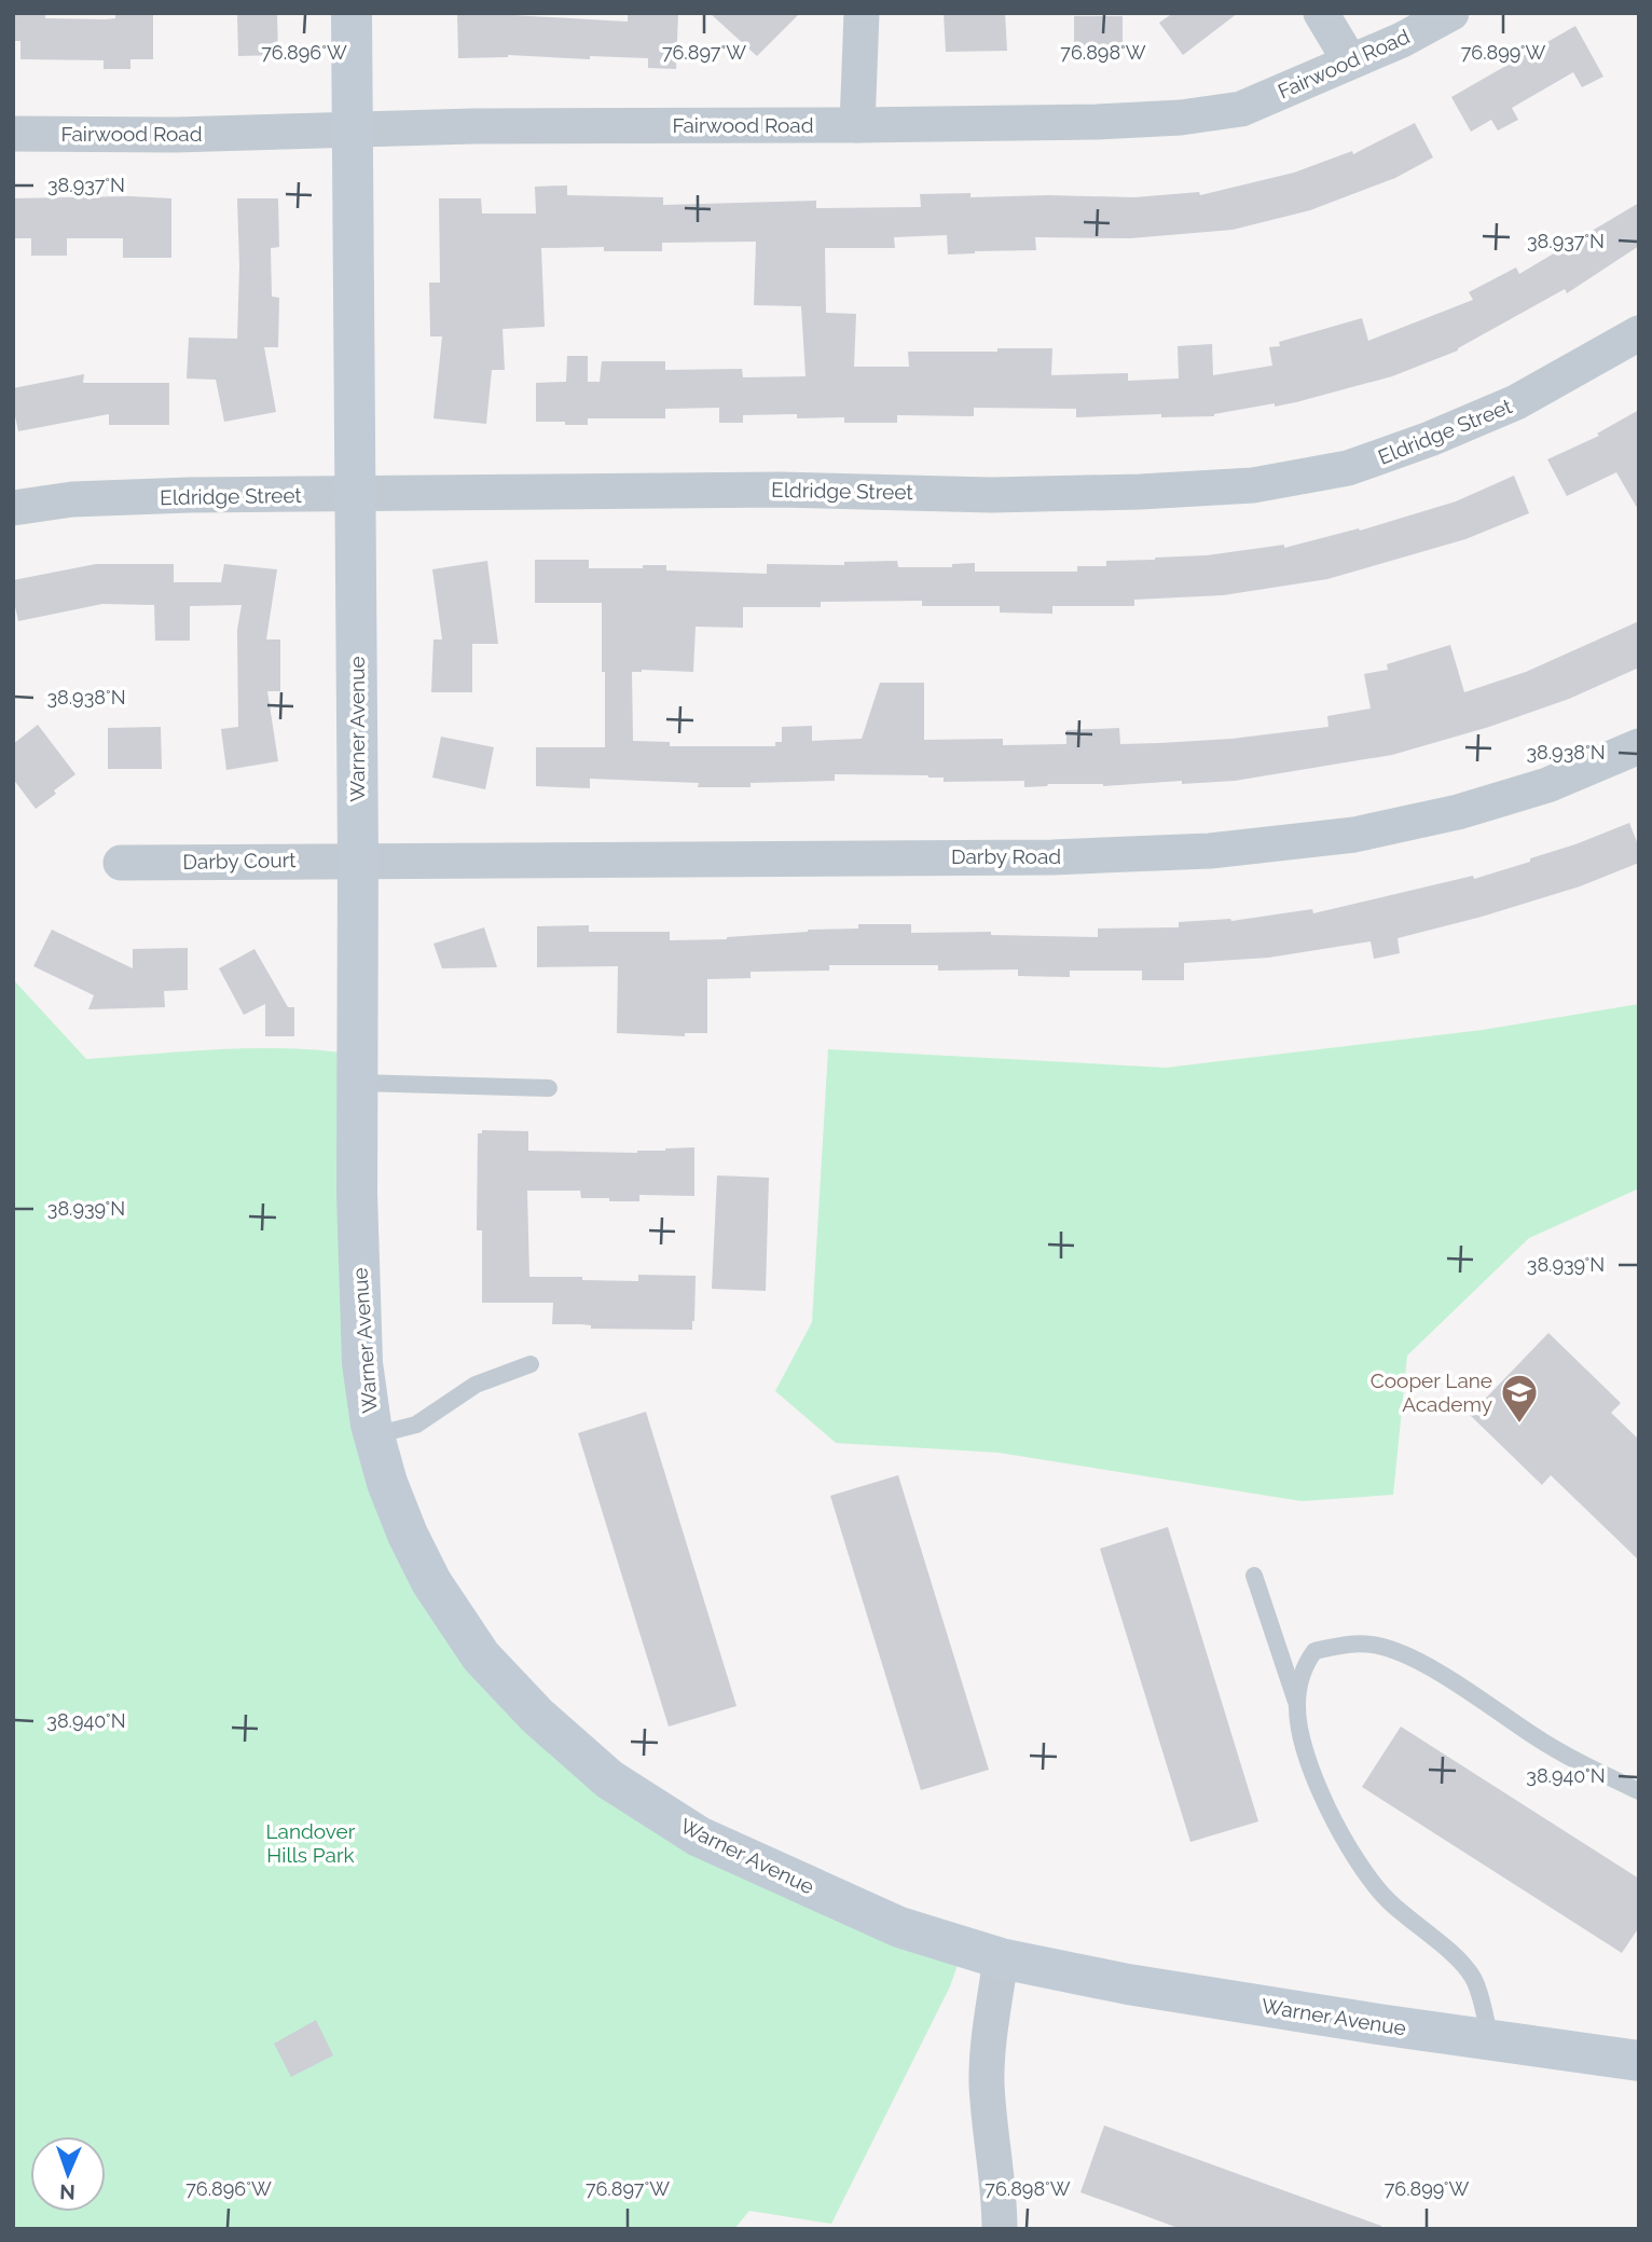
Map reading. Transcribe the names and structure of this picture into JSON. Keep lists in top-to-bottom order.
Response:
{
  "streets": {
    "street": [
      "Fairwood Road",
      "Eldridge Street",
      "Warner Avenue",
      "Darby Road",
      "Darby Court"
    ]
  },
  "crossings": [
    ["Fairwood Road", "Warner Avenue"],
    ["Eldridge Street", "Warner Avenue"],
    ["Warner Avenue", "Darby Road"],
    ["Warner Avenue", "Darby Court"],
    ["Darby Road", "Darby Court"]
  ],
  "parks": ["Landover Hills Park"],
  "places": {
    "school or university": ["Cooper Lane Academy"]
  },
  "north": "bottom",
  "coordinates": [
    "76.896°W",
    "76.897°W",
    "76.898°W",
    "76.899°W",
    "38.937°N",
    "38.938°N",
    "38.939°N",
    "38.940°N"
  ]
}
